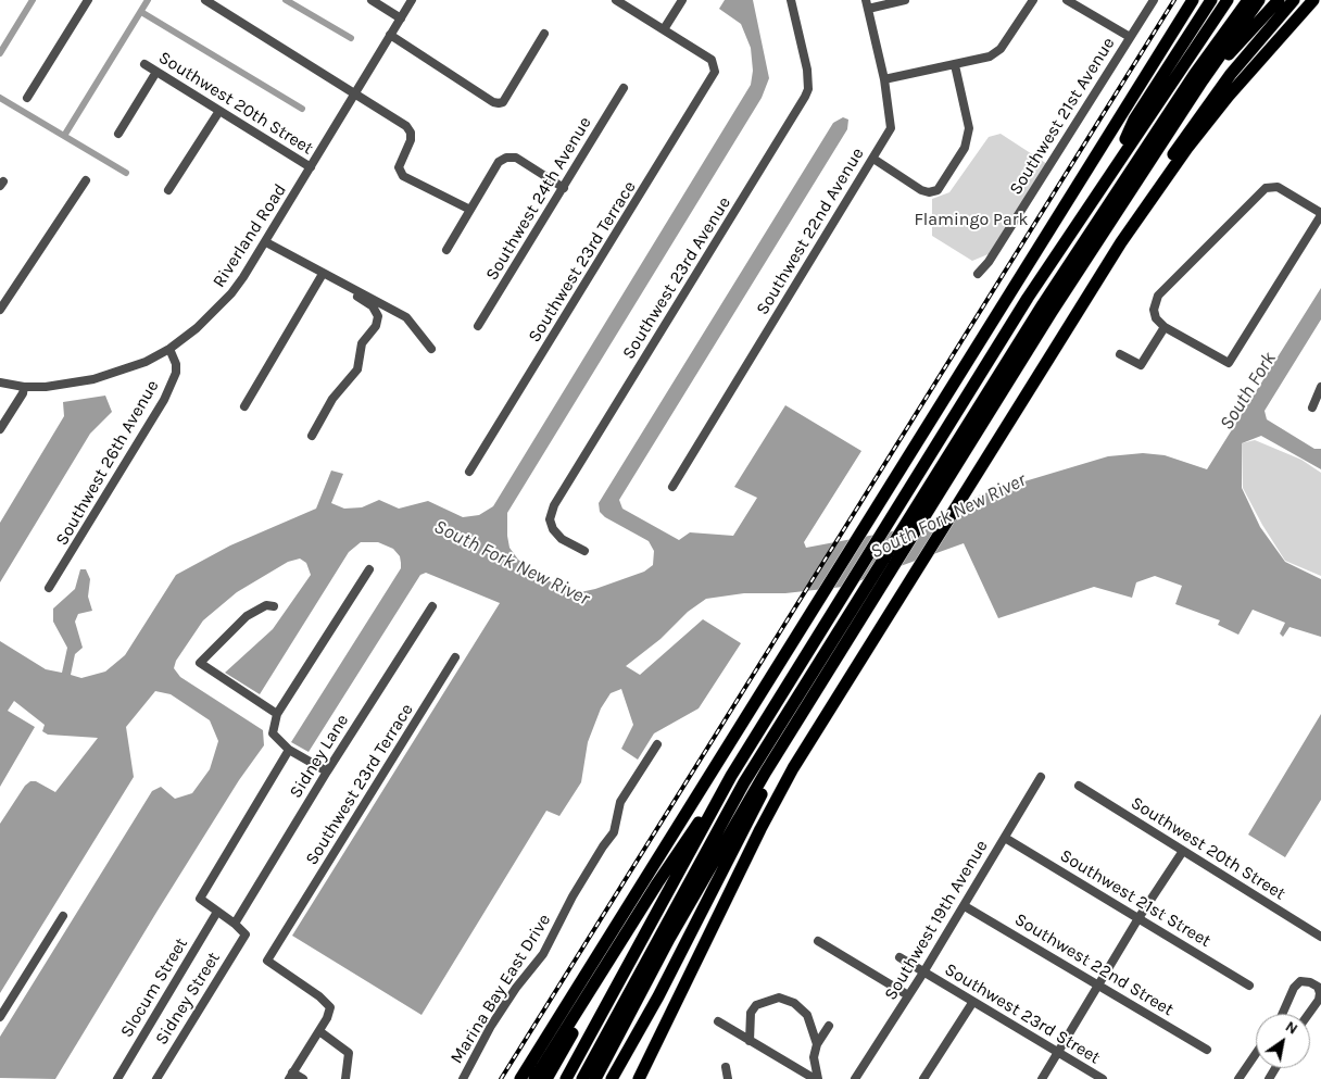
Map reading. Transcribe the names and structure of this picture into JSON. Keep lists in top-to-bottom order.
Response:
{
  "streets": {
    "street": [
      "Southwest 20th Street",
      "Southwest 21st Avenue",
      "Southwest 24th Avenue",
      "Southwest 22nd Avenue",
      "Riverland Road",
      "Southwest 23rd Terrace",
      "Southwest 23rd Avenue",
      "Southwest 26th Avenue",
      "Sidney Lane",
      "Southwest 21st Street",
      "Southwest 19th Avenue",
      "Southwest 22nd Street",
      "Slocum Street",
      "Marina Bay East Drive",
      "Sidney Street",
      "Southwest 23rd Street"
    ]
  },
  "crossings": [
    ["Southwest 20th Street", "Riverland Road"],
    ["Riverland Road", "Southwest 26th Avenue"],
    ["Sidney Lane", "Sidney Street"],
    ["Southwest 21st Street", "Southwest 19th Avenue"],
    ["Southwest 19th Avenue", "Southwest 22nd Street"],
    ["Southwest 19th Avenue", "Southwest 23rd Street"]
  ],
  "water": ["South Fork", "South Fork New River"],
  "parks": ["Flamingo Park"],
  "north": "top right"
}
